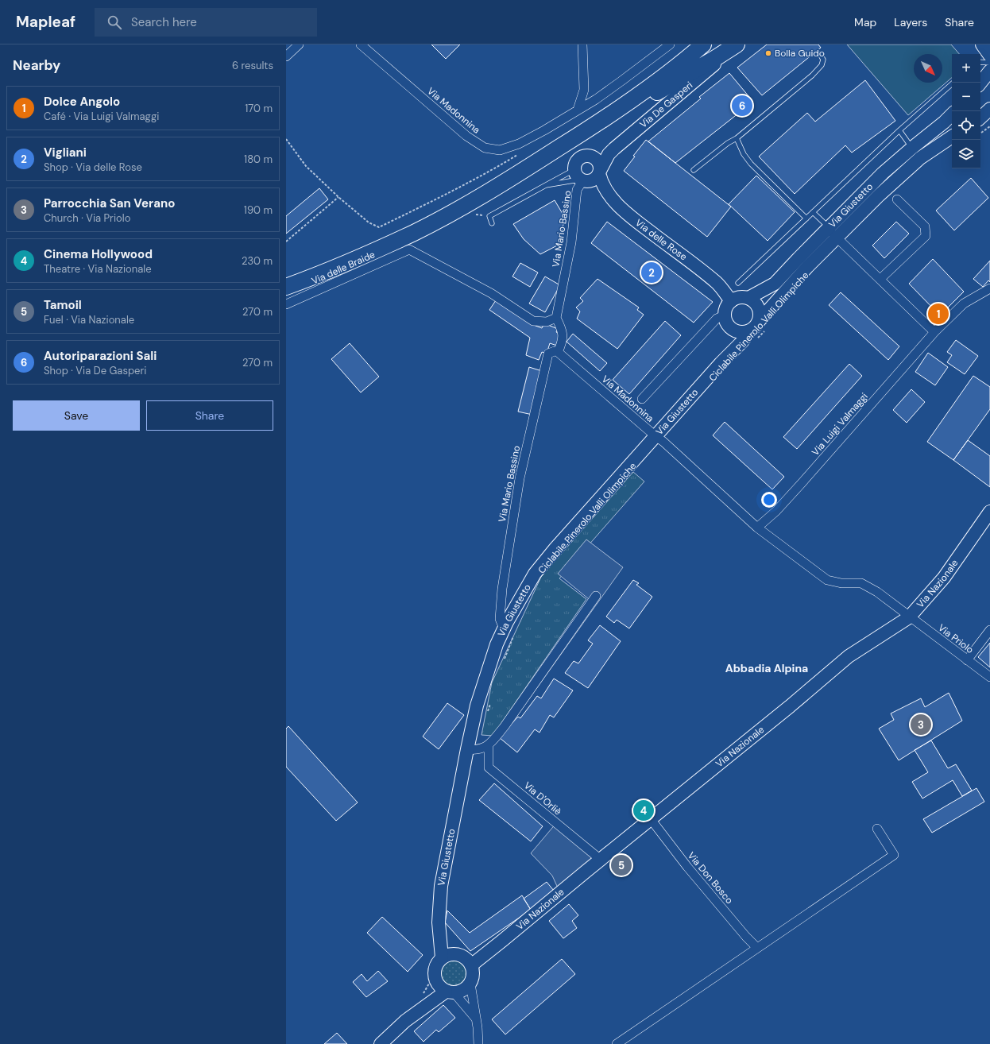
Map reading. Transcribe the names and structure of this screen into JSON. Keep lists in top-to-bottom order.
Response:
{
  "streets": {
    "main road": [
      "Via De Gasperi",
      "Via Giustetto",
      "Via delle Rose",
      "Via Nazionale"
    ],
    "street": [
      "Via Madonnina",
      "Via Mario Bassino",
      "Via delle Braide",
      "Via Luigi Valmaggi",
      "Via Priolo",
      "Via D'Orliè",
      "Via Don Bosco"
    ],
    "path": ["Ciclabile Pinerolo Valli Olimpiche"]
  },
  "crossings": [
    ["Via De Gasperi", "Via Mario Bassino"],
    ["Via De Gasperi", "Via delle Rose"],
    ["Via Madonnina", "Via Giustetto"],
    ["Via Madonnina", "Via Mario Bassino"],
    ["Via Madonnina", "Via Luigi Valmaggi"],
    ["Via Madonnina", "Via Nazionale"],
    ["Via Madonnina", "Via Priolo"],
    ["Via Giustetto", "Via Mario Bassino"],
    ["Via Giustetto", "Via delle Rose"],
    ["Via Giustetto", "Ciclabile Pinerolo Valli Olimpiche"],
    ["Via Giustetto", "Via Nazionale"],
    ["Via Mario Bassino", "Via delle Rose"],
    ["Via Mario Bassino", "Via delle Braide"],
    ["Via delle Rose", "Ciclabile Pinerolo Valli Olimpiche"],
    ["Via Nazionale", "Via Priolo"],
    ["Via Nazionale", "Via D'Orliè"],
    ["Via Nazionale", "Via Don Bosco"]
  ],
  "districts": ["Abbadia Alpina"],
  "places": ["Bolla Guido"],
  "north": "bottom right",
  "page": {
    "header": "Mapleaf",
    "search": "Search here",
    "nav": ["Map", "Layers", "Share"],
    "heading": ["Nearby", "6 results"],
    "map_buttons": ["+", "−"],
    "list": [
      {
        "mark": "1",
        "name": "Dolce Angolo",
        "note": "Café · Via Luigi Valmaggi",
        "value": "170 m"
      },
      {
        "mark": "2",
        "name": "Vigliani",
        "note": "Shop · Via delle Rose",
        "value": "180 m"
      },
      {
        "mark": "3",
        "name": "Parrocchia San Verano",
        "note": "Church · Via Priolo",
        "value": "190 m"
      },
      {
        "mark": "4",
        "name": "Cinema Hollywood",
        "note": "Theatre · Via Nazionale",
        "value": "230 m"
      },
      {
        "mark": "5",
        "name": "Tamoil",
        "note": "Fuel · Via Nazionale",
        "value": "270 m"
      },
      {
        "mark": "6",
        "name": "Autoriparazioni Sali",
        "note": "Shop · Via De Gasperi",
        "value": "270 m"
      }
    ],
    "pins": [
      "6",
      "2",
      "1",
      "3",
      "4",
      "5"
    ],
    "buttons": ["Save", "Share"]
  }
}
